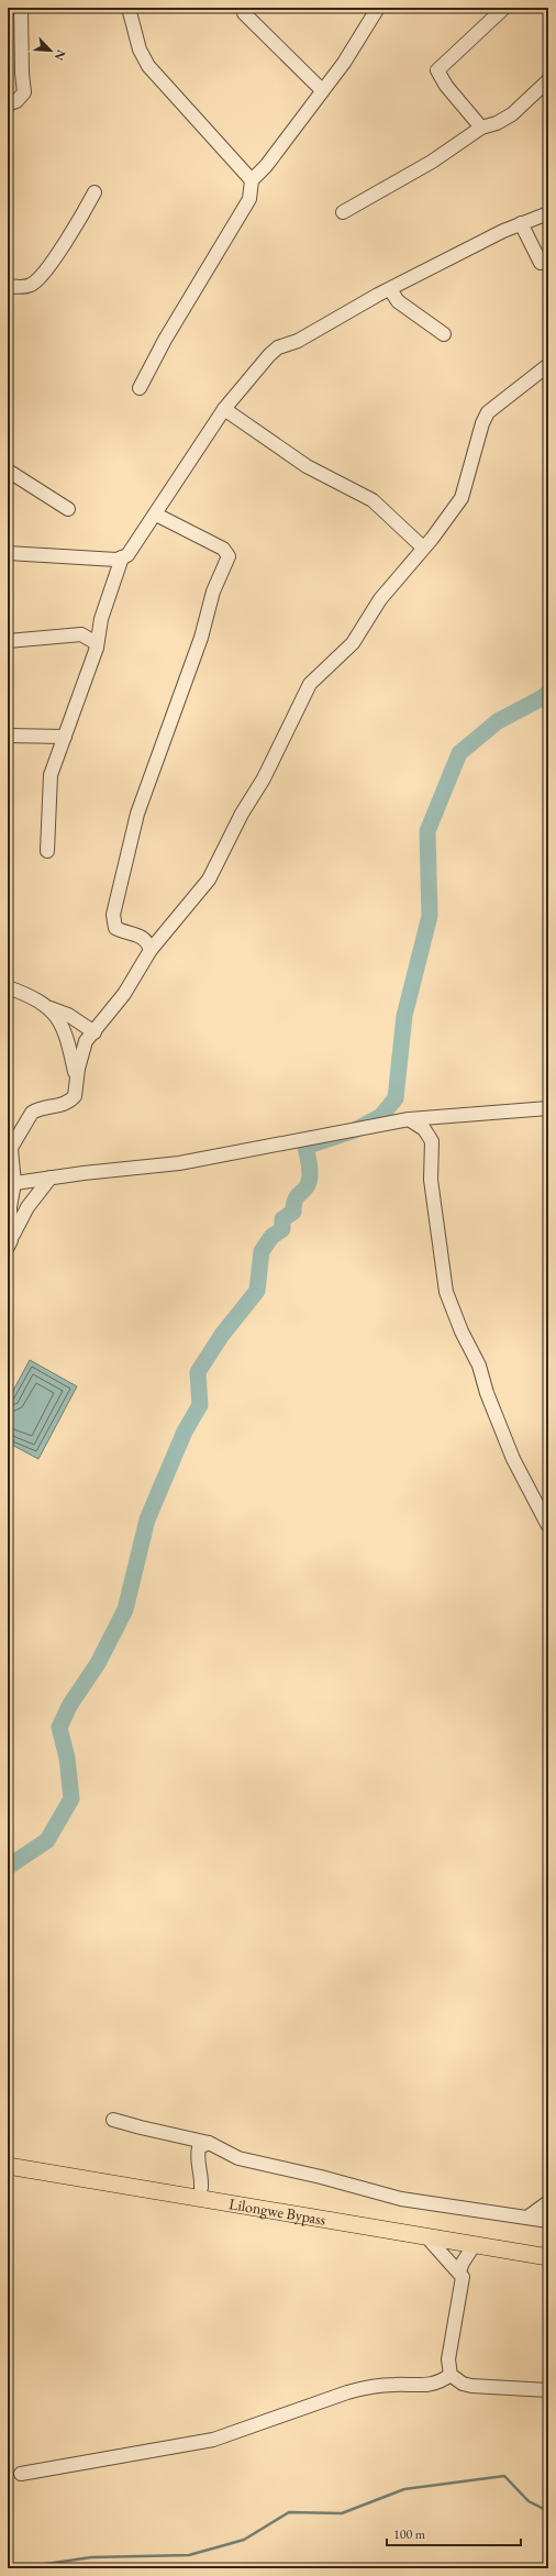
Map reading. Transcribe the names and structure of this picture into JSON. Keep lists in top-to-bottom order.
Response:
{
  "streets": {
    "main road": ["Lilongwe Bypass"]
  },
  "scale_bar": "100 m",
  "north": "bottom right"
}
